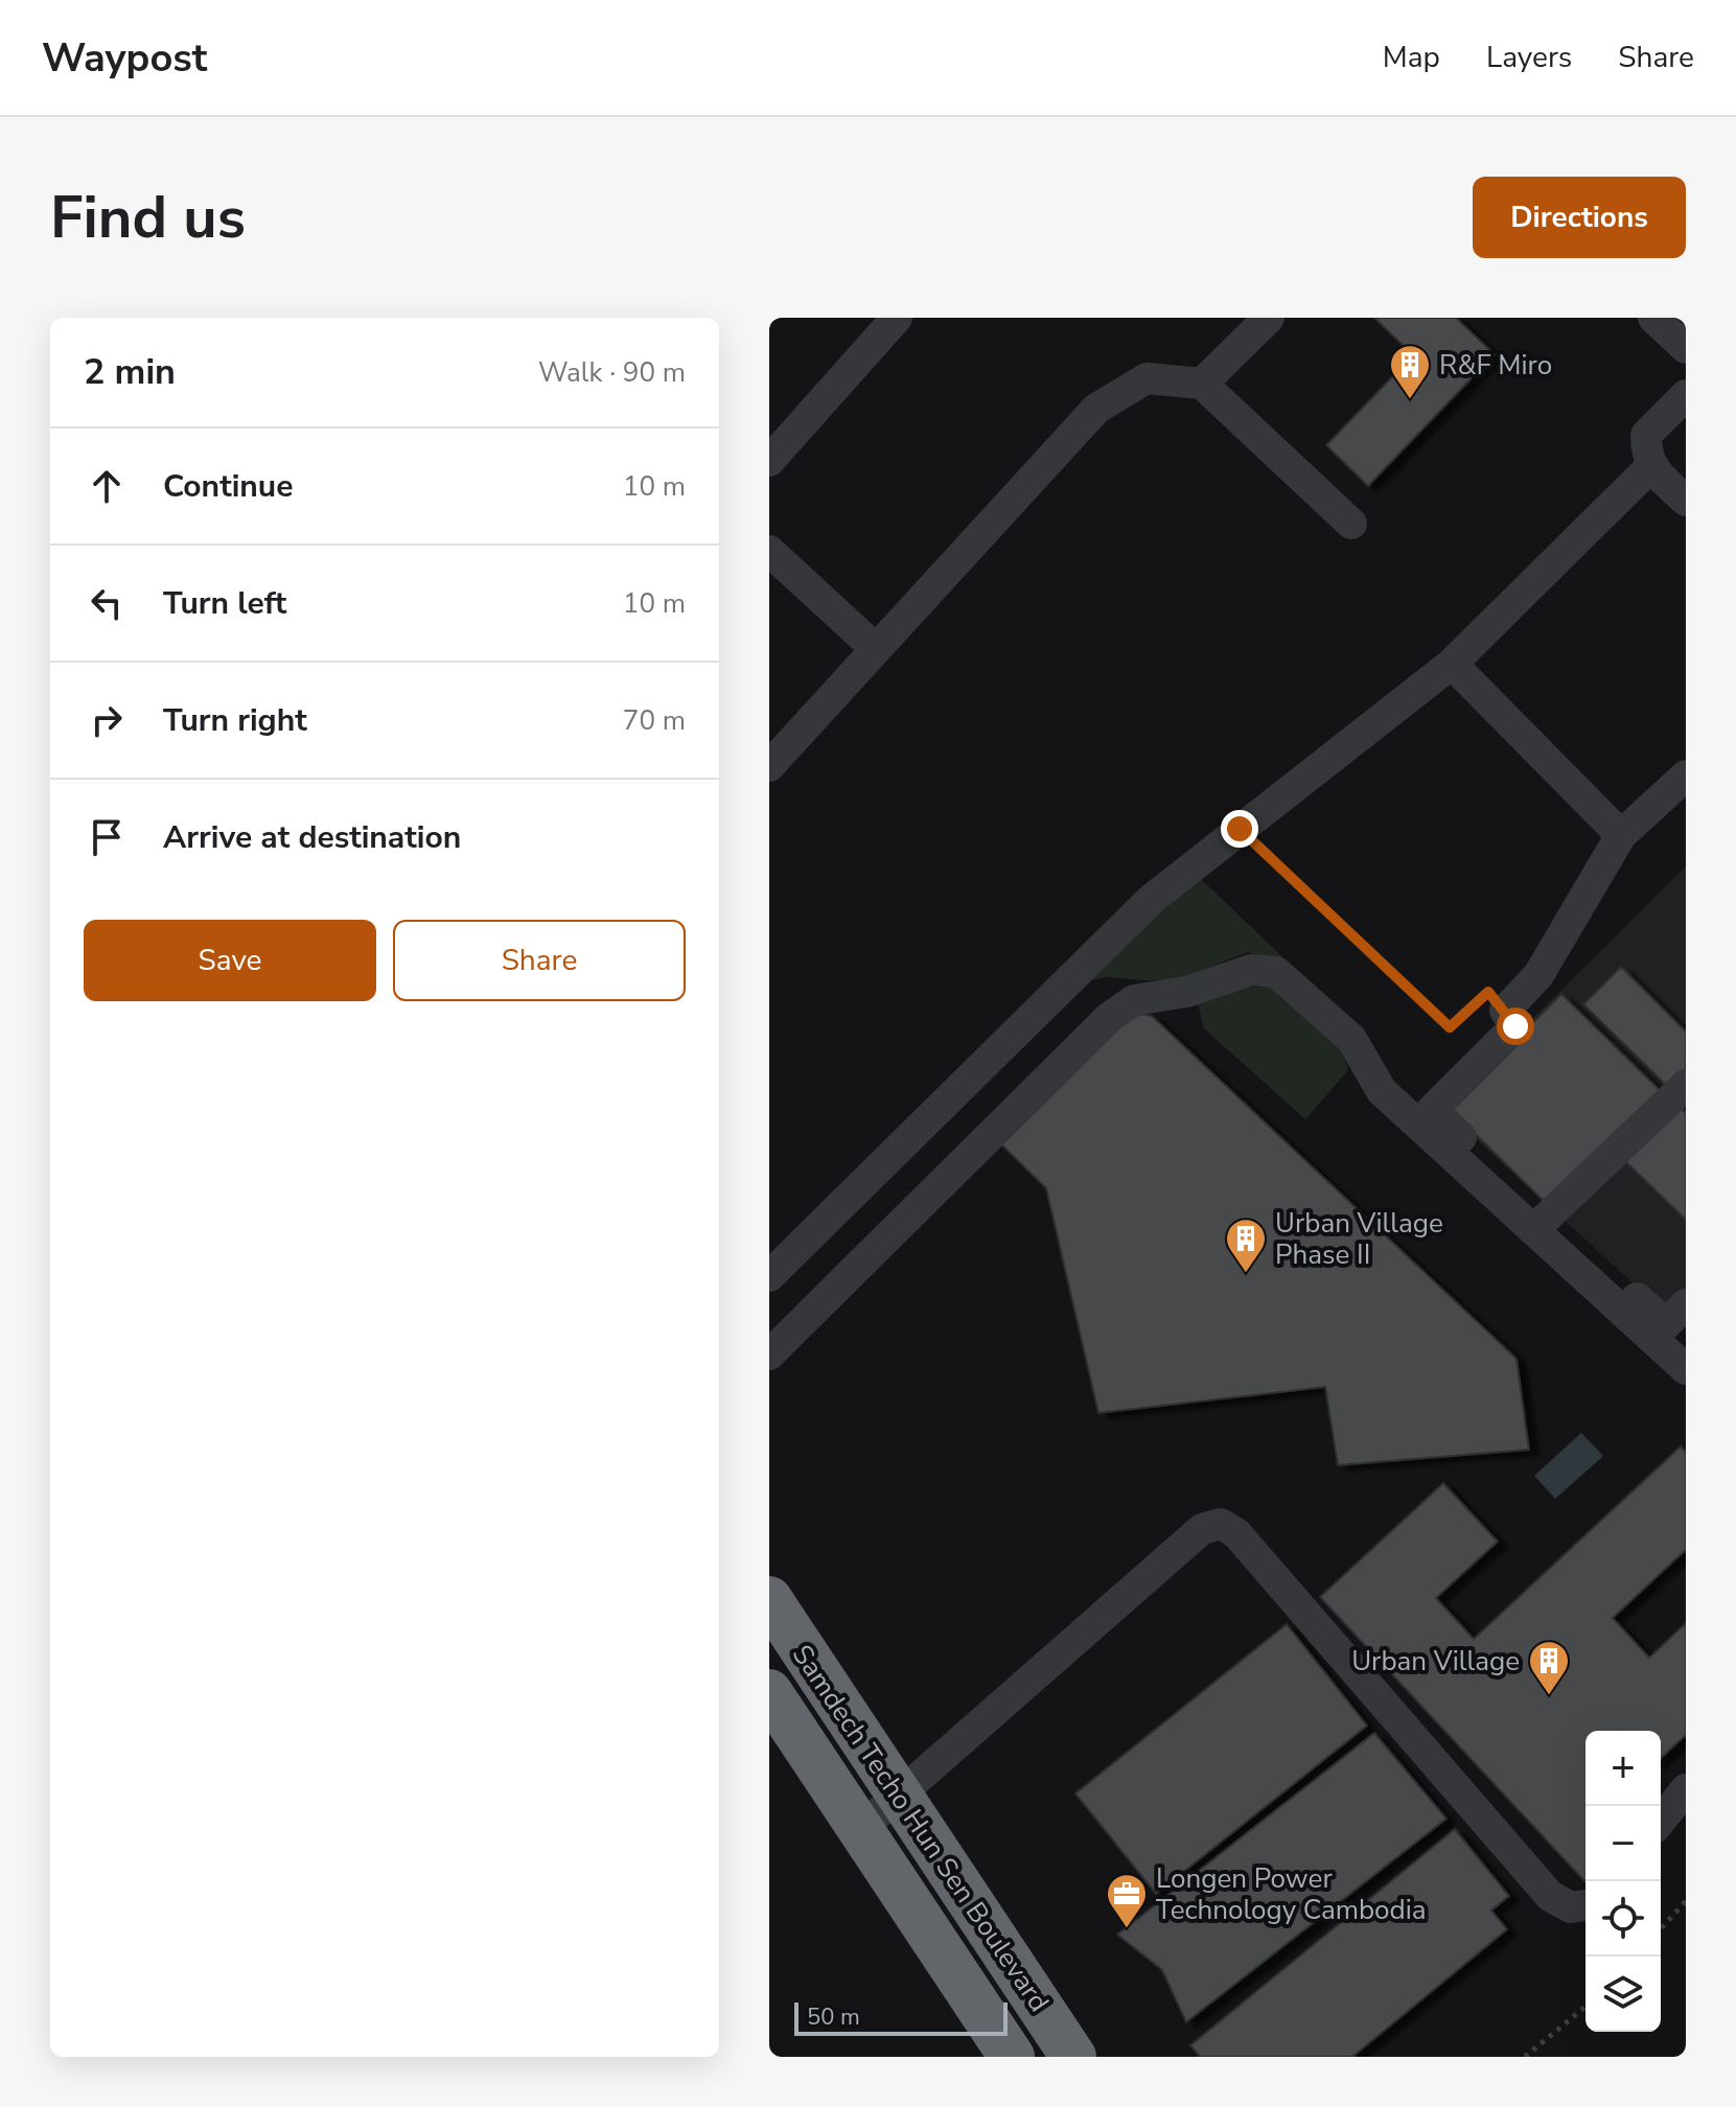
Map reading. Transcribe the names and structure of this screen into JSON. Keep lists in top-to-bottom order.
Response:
{
  "streets": {
    "highway": ["Samdech Techo Hun Sen Boulevard"]
  },
  "places": {
    "building": ["R&F Miro", "Urban Village Phase II", "Urban Village"],
    "office": ["Longen Power Technology Cambodia"]
  },
  "scale_bar": "50 m",
  "page": {
    "header": "Waypost",
    "nav": ["Map", "Layers", "Share"],
    "buttons": [
      "Directions",
      ["Save", "Share"]
    ],
    "title": "Find us",
    "heading": ["2 min", "Walk · 90 m"],
    "list": [
      ["Continue", "10 m"],
      ["Turn left", "10 m"],
      ["Turn right", "70 m"],
      "Arrive at destination"
    ],
    "map_buttons": ["+", "−"],
    "scale": "50 m"
  }
}
